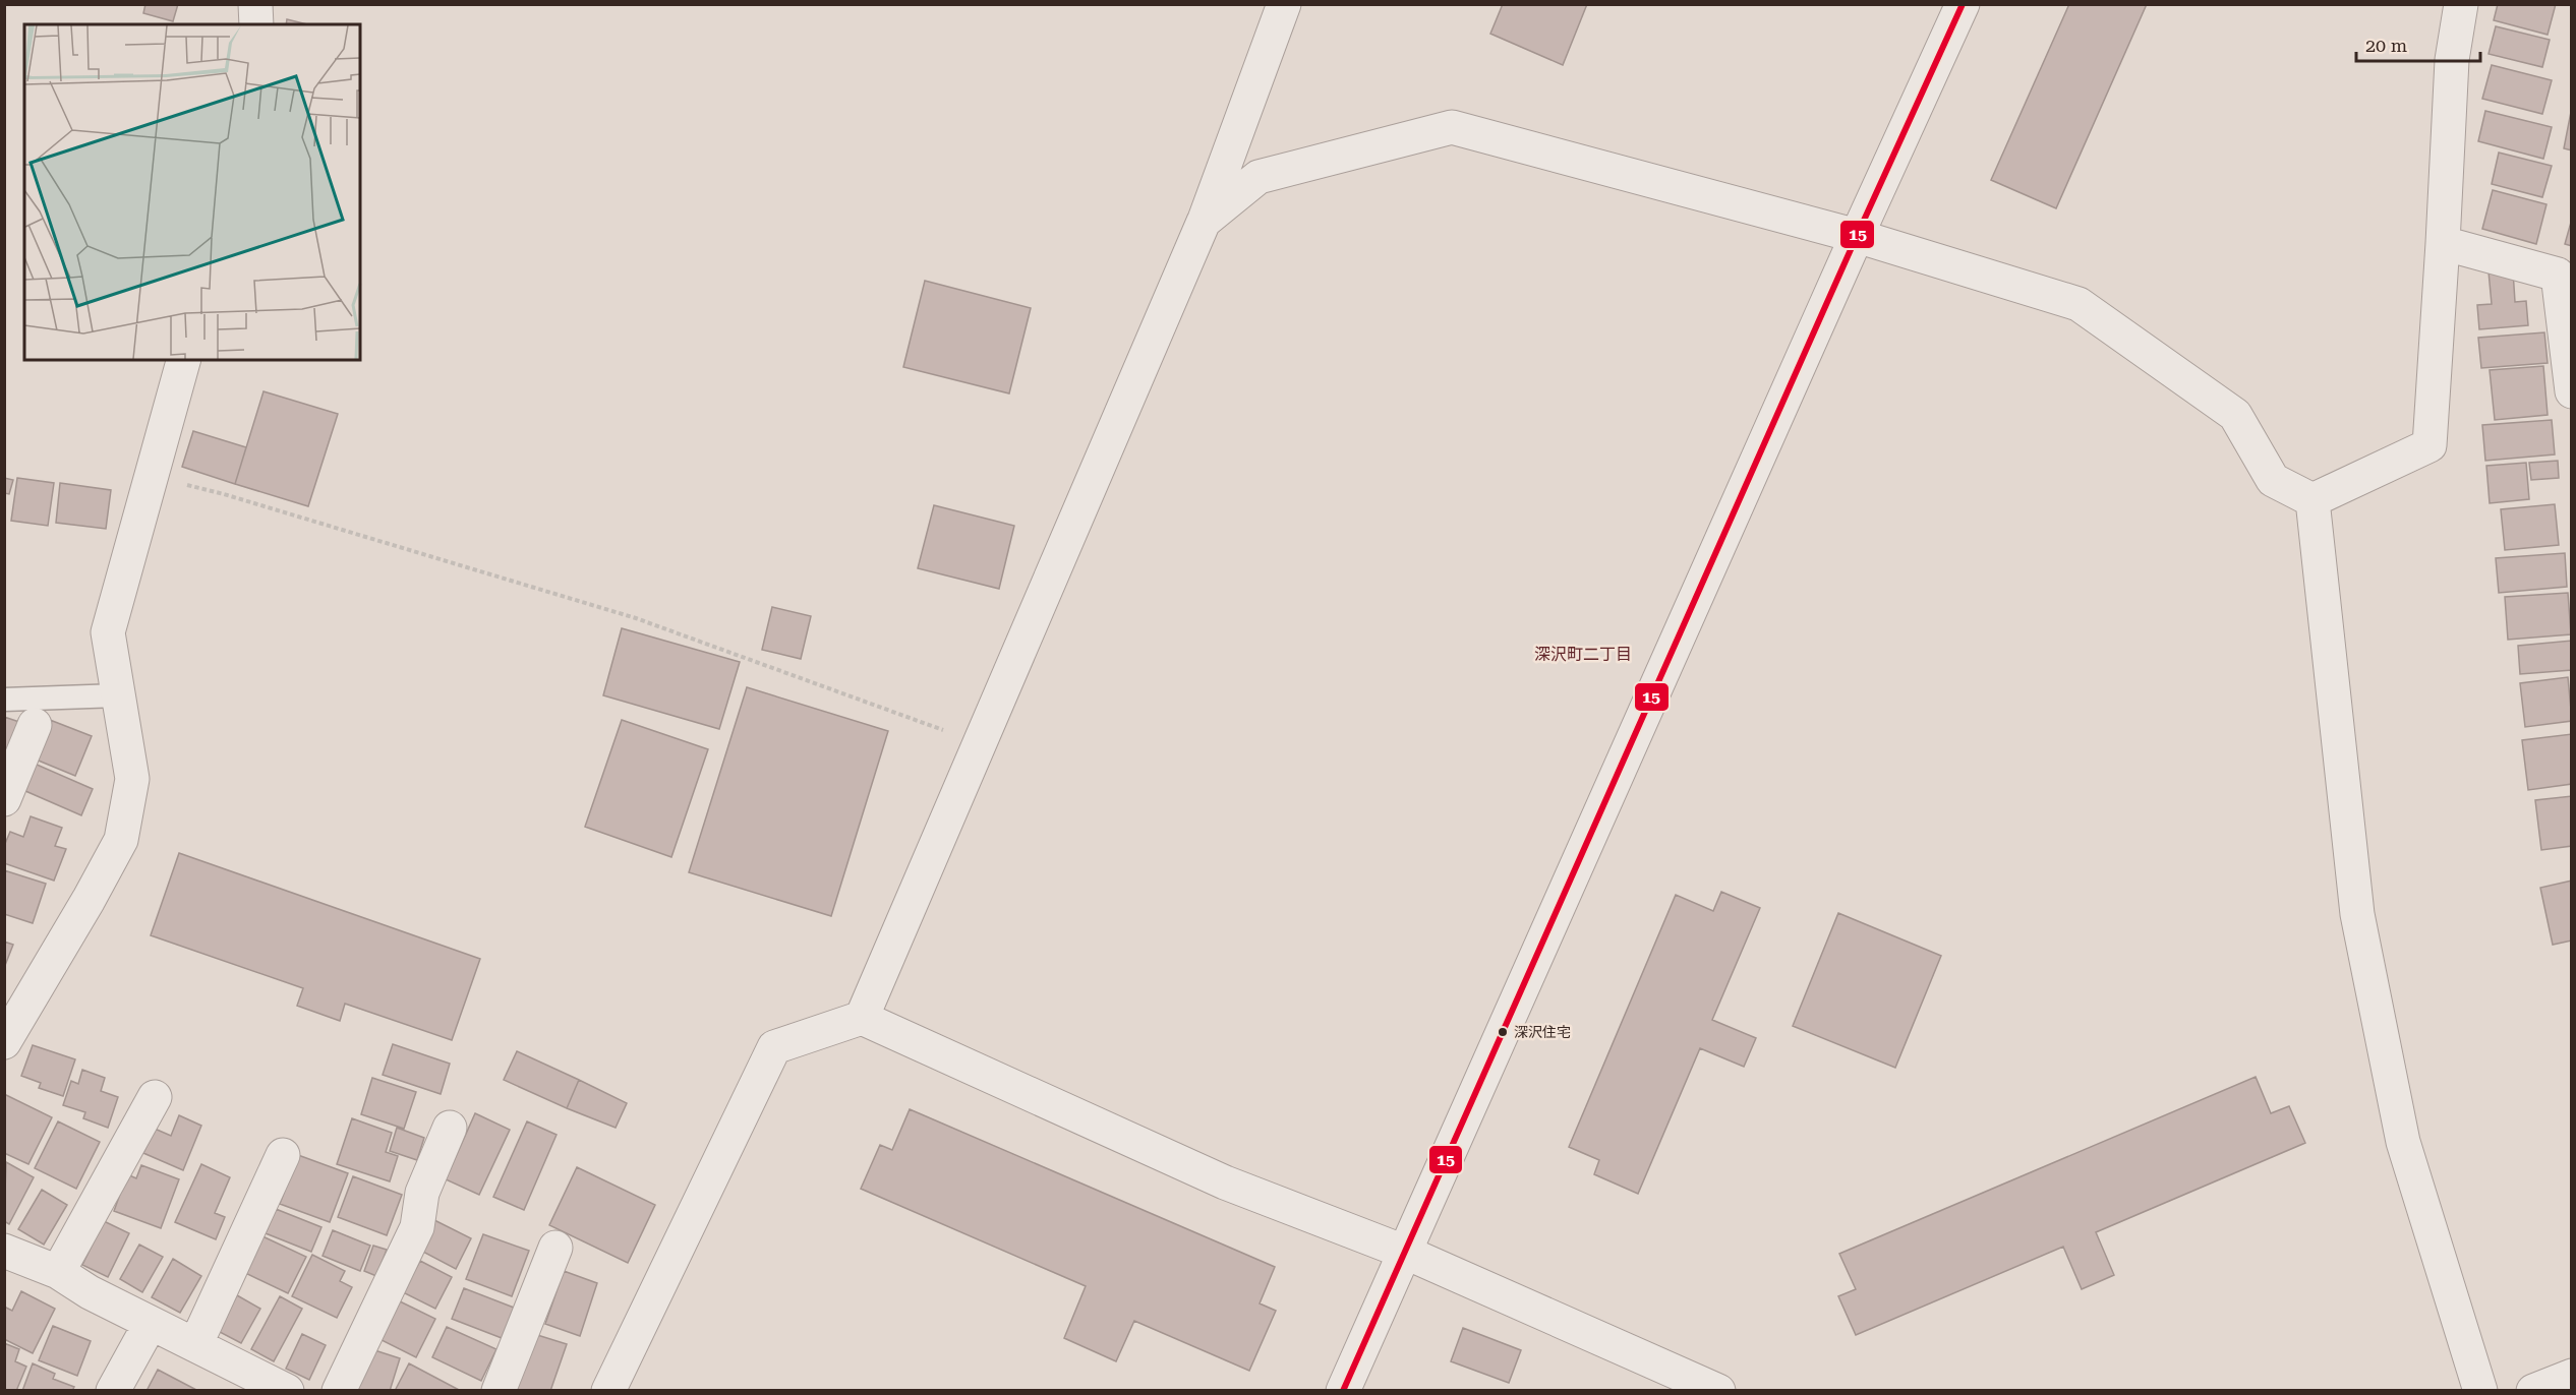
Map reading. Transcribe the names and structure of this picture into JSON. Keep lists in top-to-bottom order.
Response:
{
  "districts": ["深沢町二丁目"],
  "places": ["深沢住宅"],
  "lines": ["transit line 15"],
  "scale_bar": "20 m"
}
